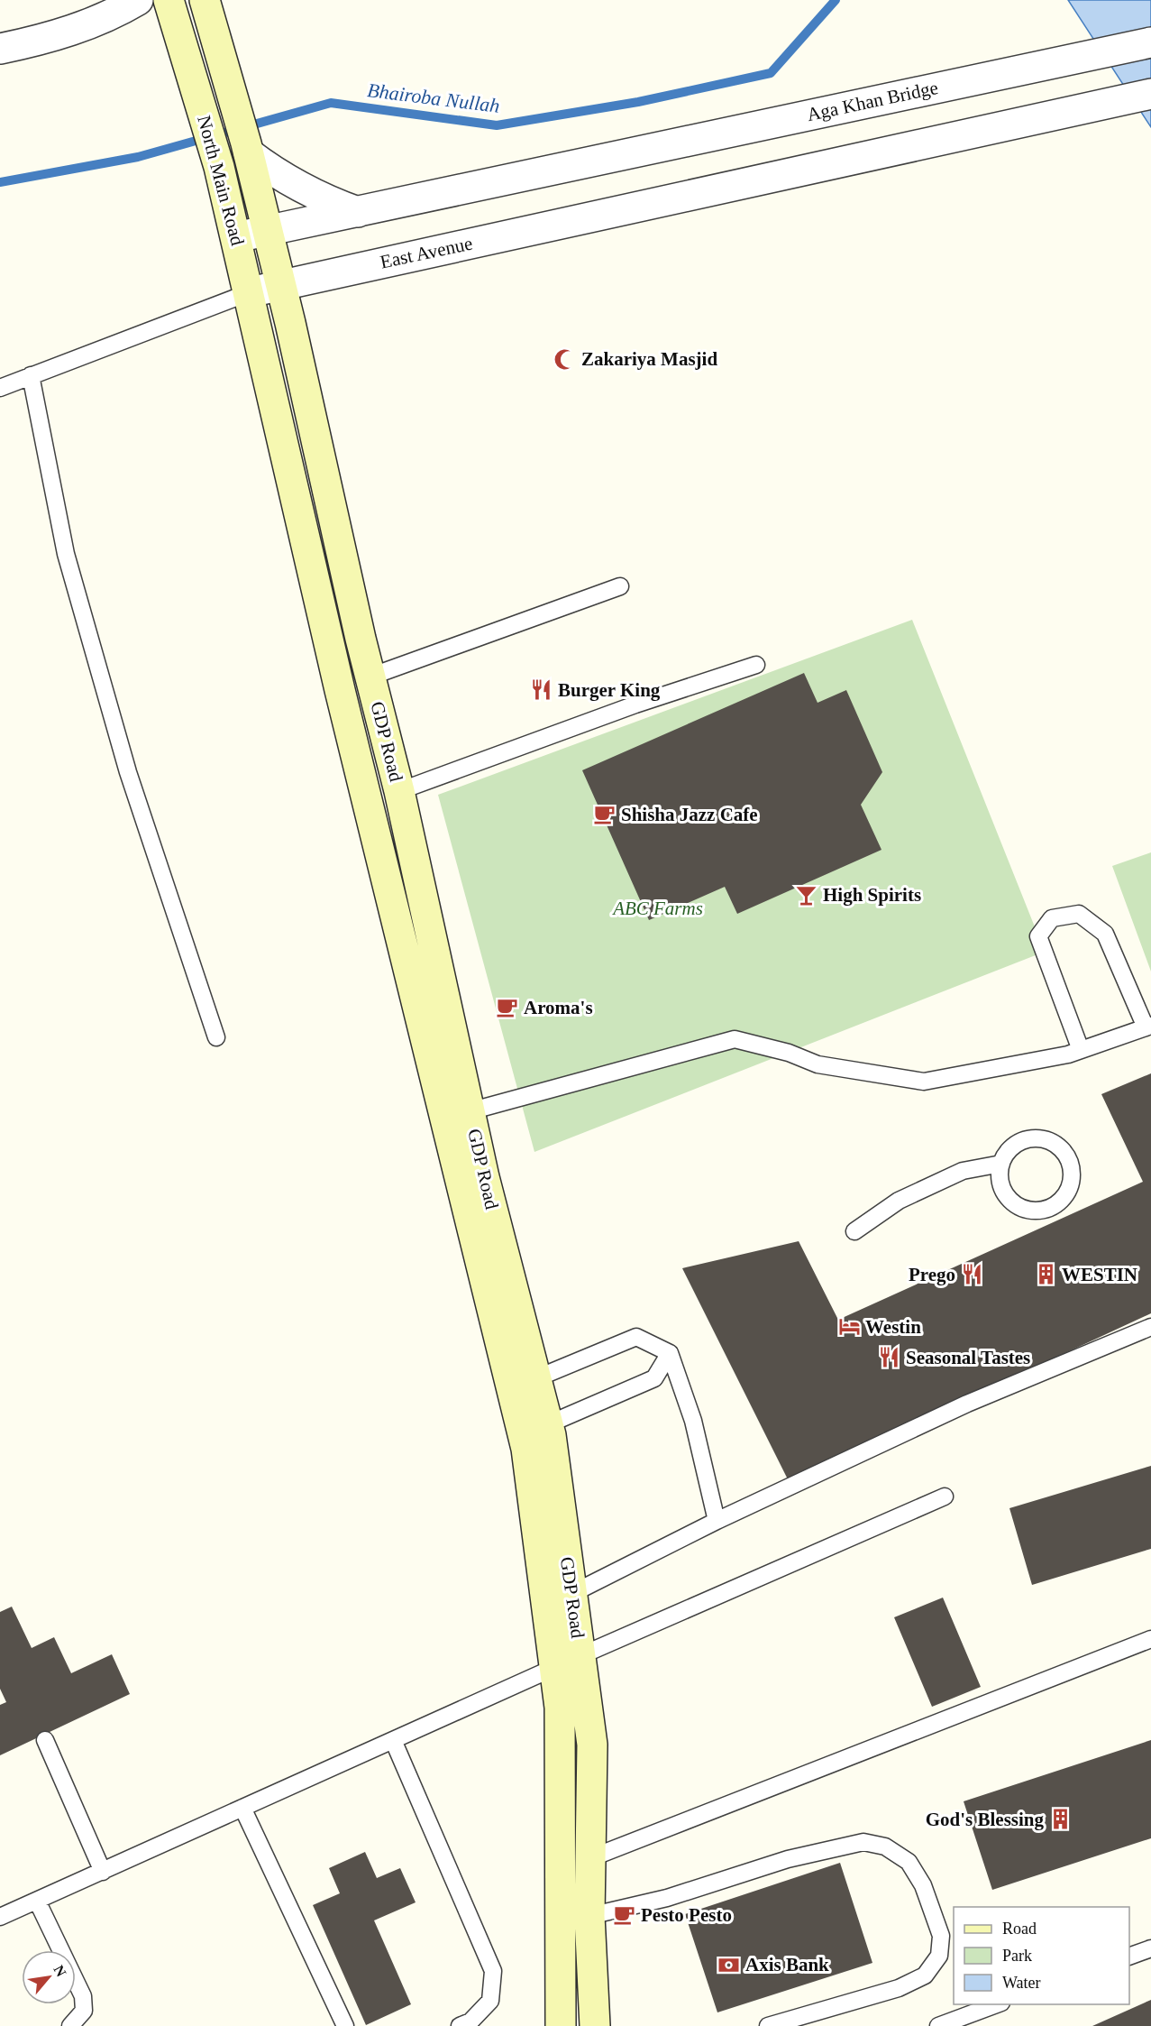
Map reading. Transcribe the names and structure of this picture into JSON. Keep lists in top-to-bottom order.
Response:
{
  "streets": {
    "main road": ["North Main Road", "GDP Road"],
    "street": ["Aga Khan Bridge", "East Avenue"]
  },
  "crossings": [
    ["North Main Road", "East Avenue"],
    ["North Main Road", "GDP Road"]
  ],
  "water": ["Bhairoba Nullah"],
  "parks": ["ABC Farms"],
  "places": {
    "mosque": ["Zakariya Masjid"],
    "restaurant": ["Burger King", "Prego", "Seasonal Tastes"],
    "cafe": ["Shisha Jazz Cafe", "Aroma's", "Pesto Pesto"],
    "bar": ["High Spirits"],
    "building": ["WESTIN", "God's Blessing"],
    "hotel": ["Westin"],
    "bank": ["Axis Bank"]
  },
  "legend": ["Road", "Park", "Water"],
  "north": "top right"
}
